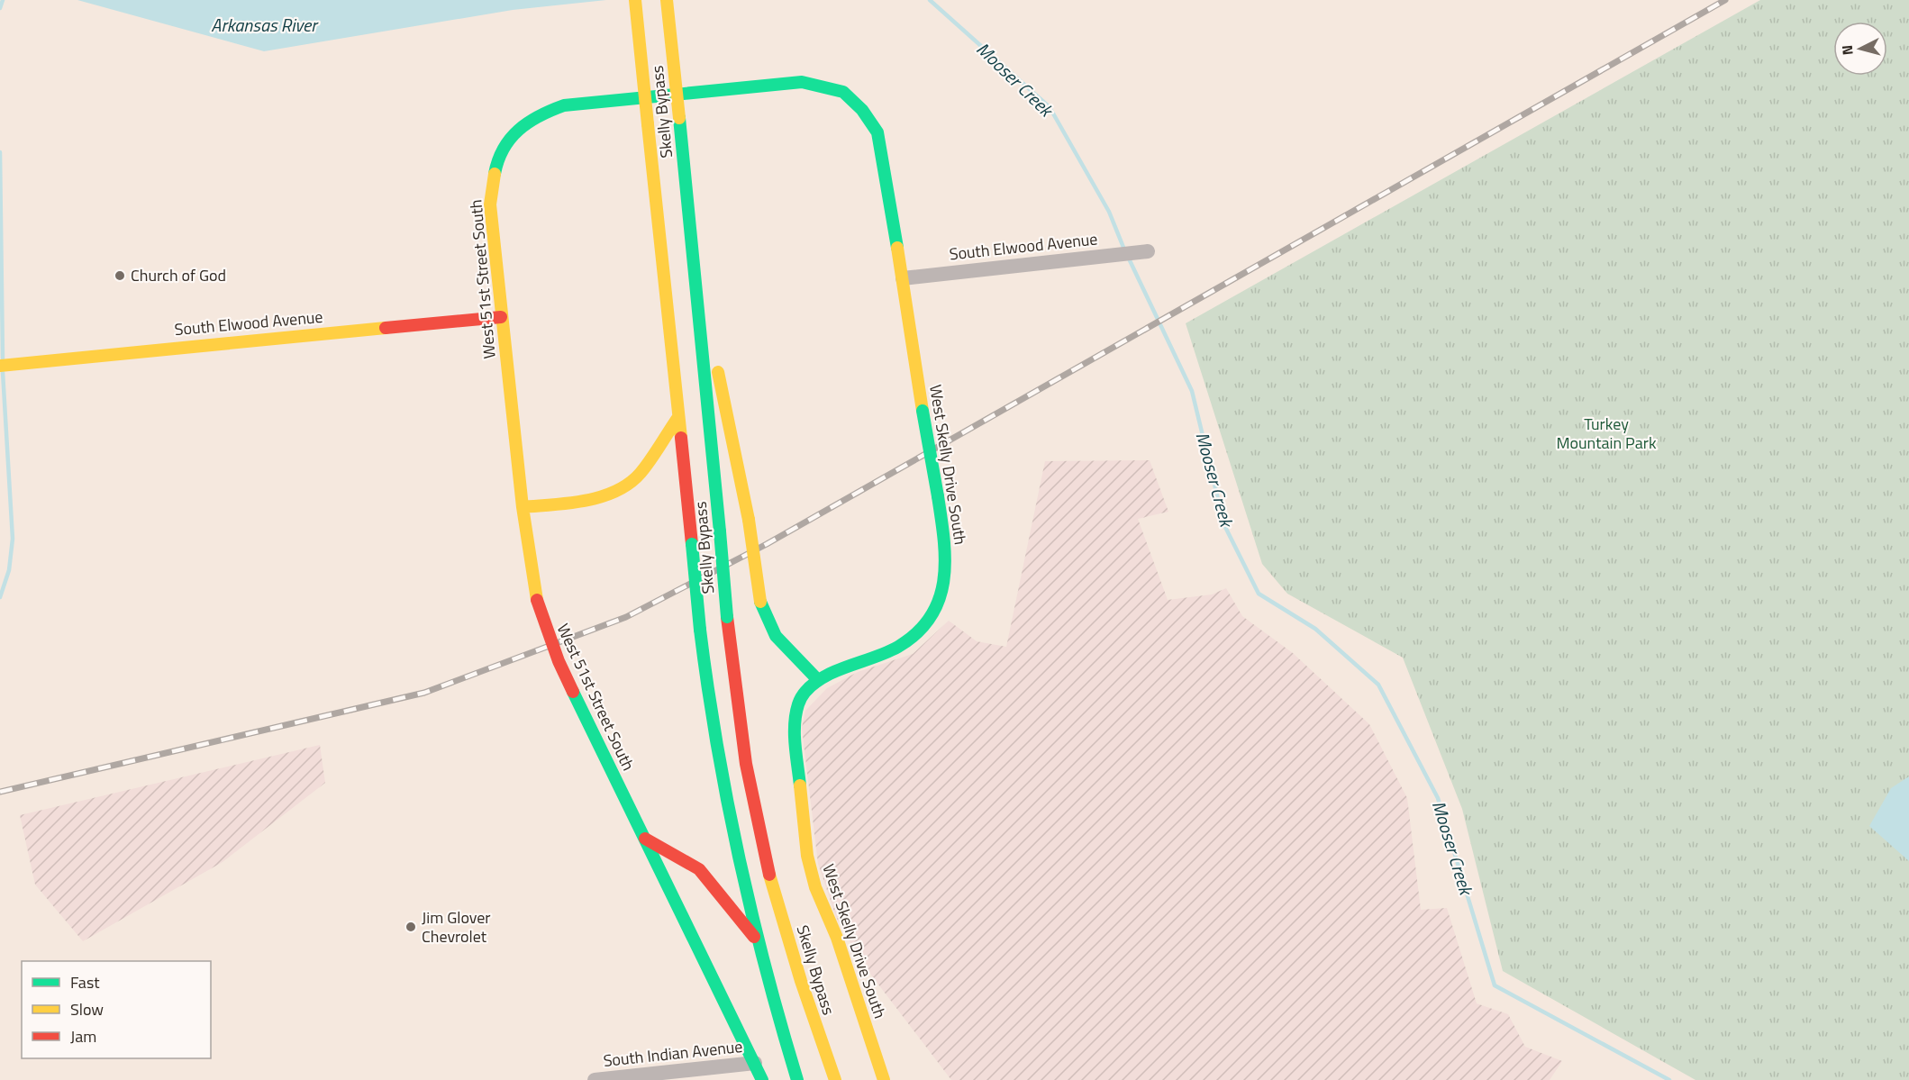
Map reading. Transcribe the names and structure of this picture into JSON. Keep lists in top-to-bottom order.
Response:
{
  "streets": {
    "main road": [
      "Skelly Bypass",
      "South Elwood Avenue",
      "West 51st Street South",
      "West Skelly Drive South"
    ],
    "street": ["South Indian Avenue"]
  },
  "crossings": [
    ["South Elwood Avenue", "West 51st Street South"],
    ["South Elwood Avenue", "West Skelly Drive South"],
    ["West 51st Street South", "West Skelly Drive South"],
    ["West 51st Street South", "South Indian Avenue"]
  ],
  "water": ["Arkansas River", "Mooser Creek"],
  "parks": ["Turkey Mountain Park"],
  "places": ["Church of God", "Jim Glover Chevrolet"],
  "legend": ["Fast", "Slow", "Jam"],
  "north": "left"
}
